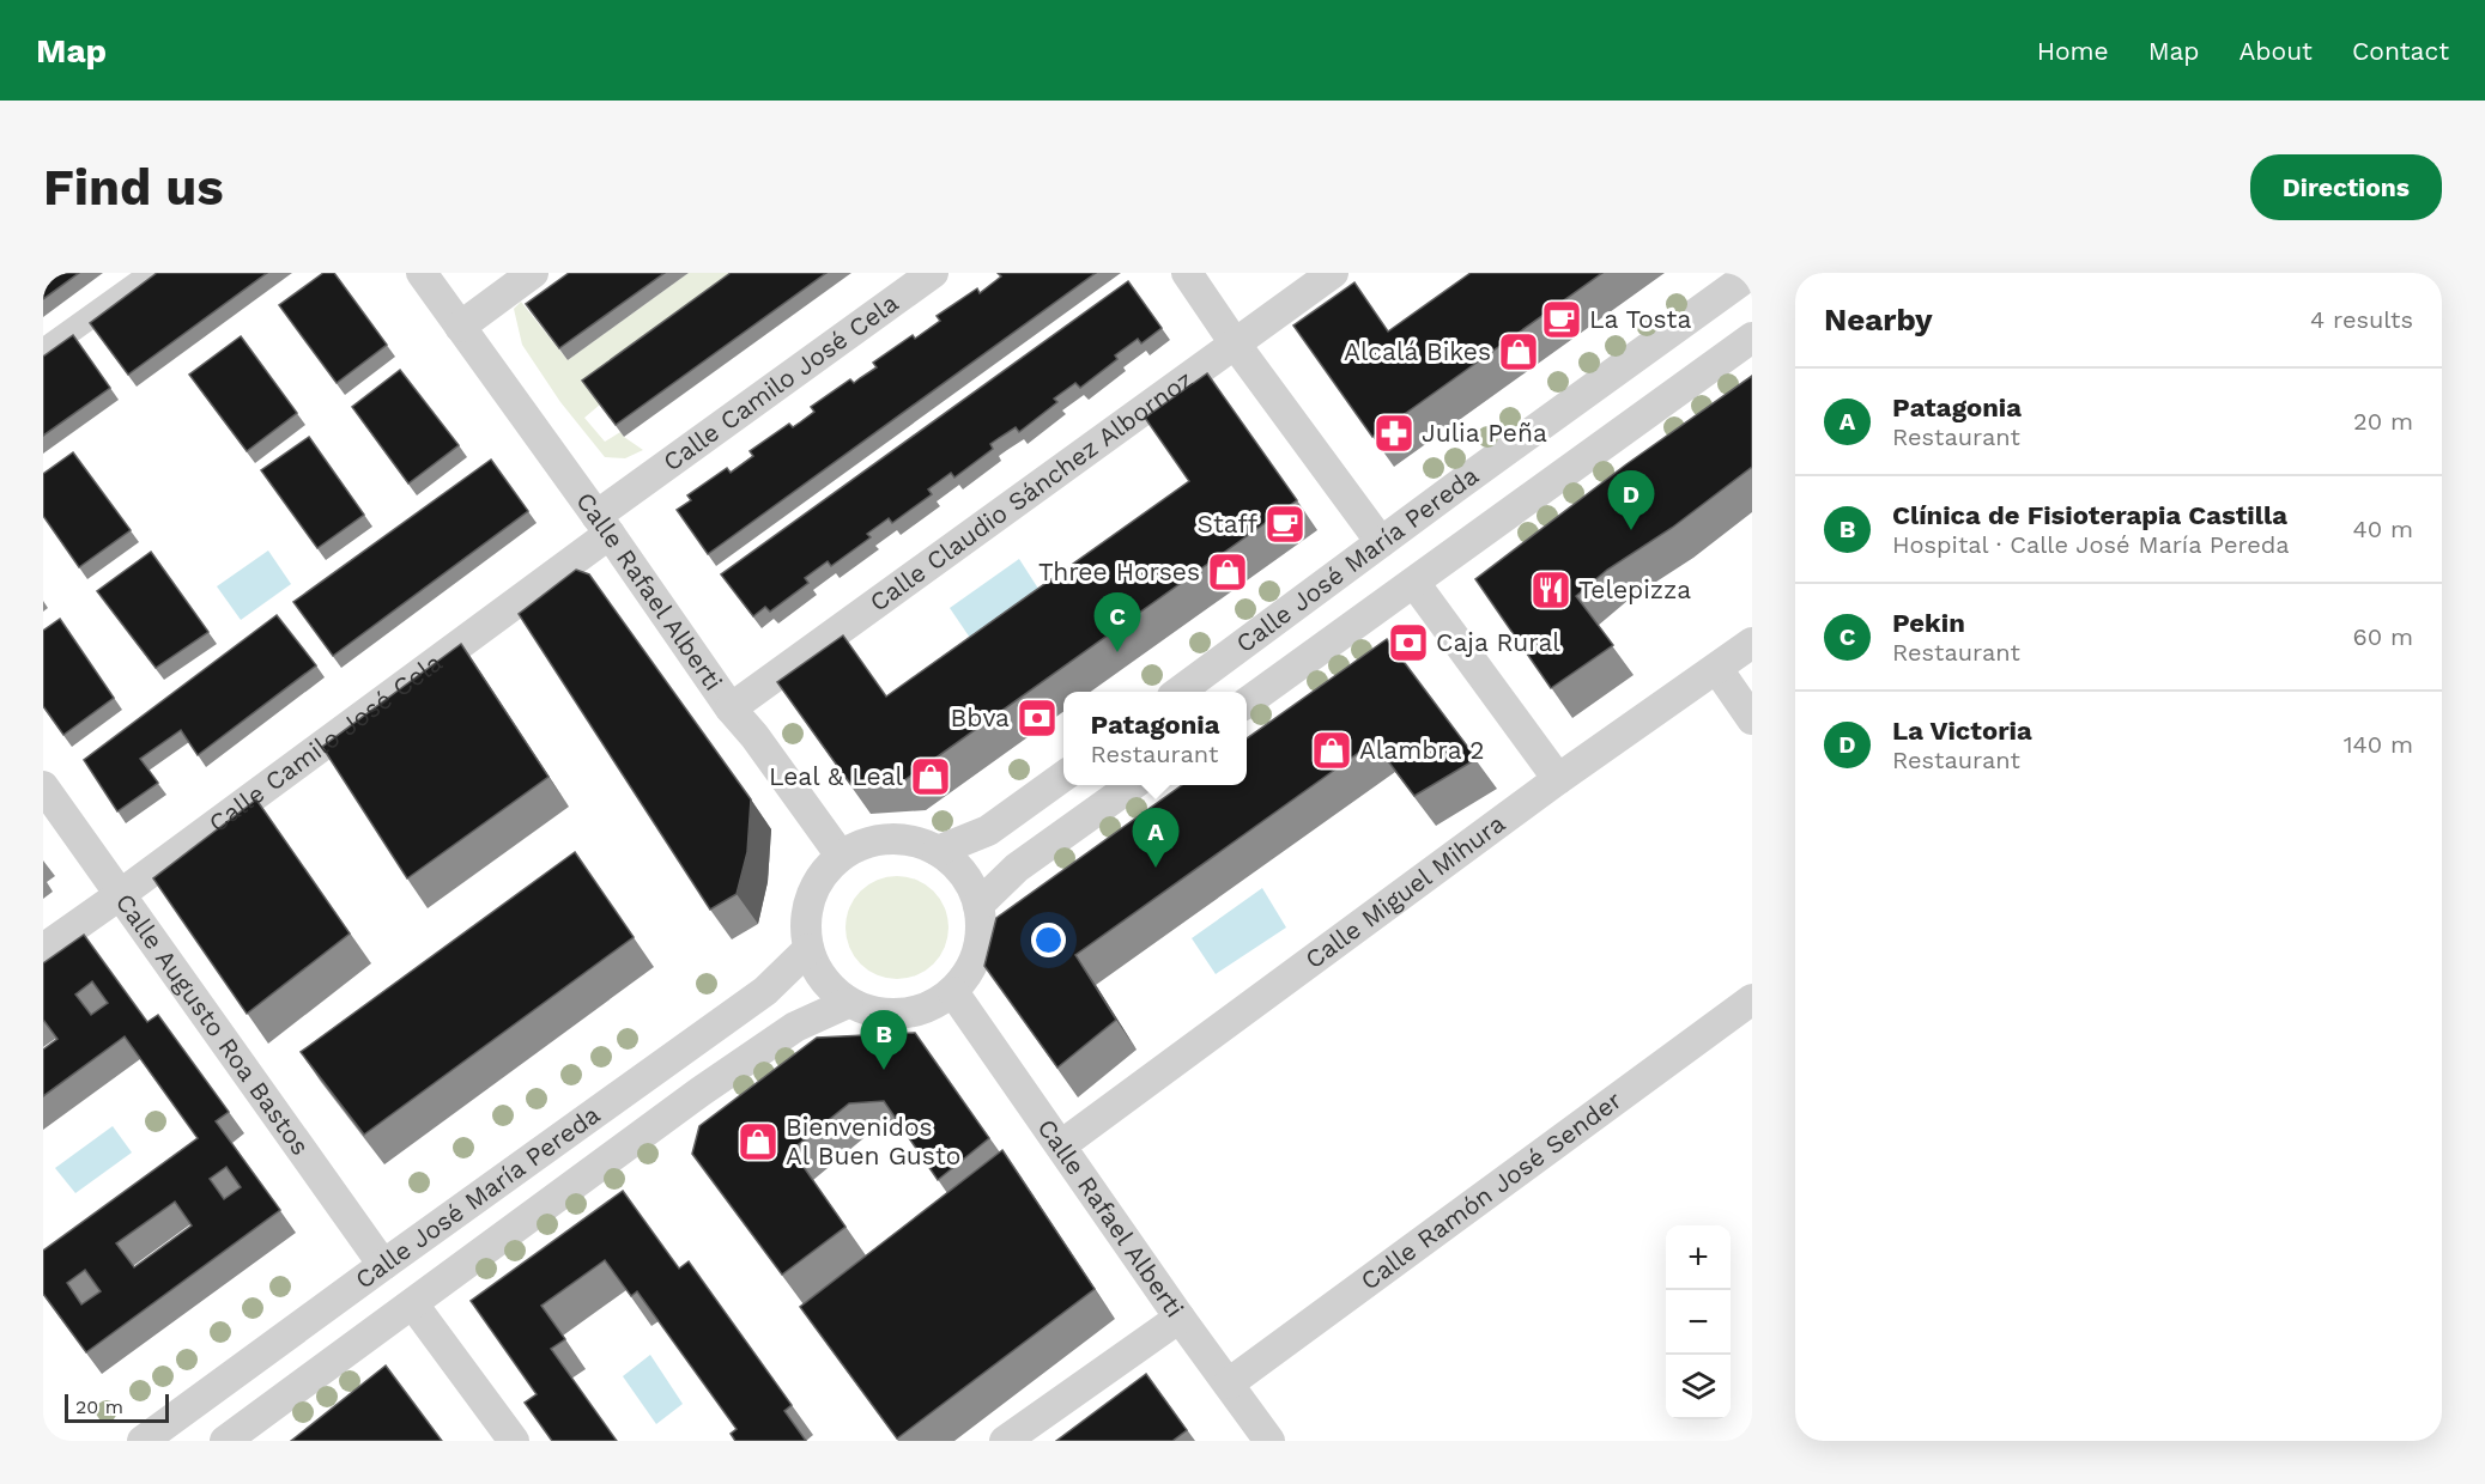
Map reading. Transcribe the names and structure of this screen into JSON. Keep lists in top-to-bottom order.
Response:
{
  "streets": {
    "street": [
      "Calle Camilo José Cela",
      "Calle Claudio Sánchez Albornoz",
      "Calle José María Pereda",
      "Calle Rafael Alberti",
      "Calle Miguel Mihura",
      "Calle Augusto Roa Bastos",
      "Calle Ramón José Sender"
    ]
  },
  "crossings": [
    ["Calle Camilo José Cela", "Calle Rafael Alberti"],
    ["Calle Camilo José Cela", "Calle Augusto Roa Bastos"],
    ["Calle Claudio Sánchez Albornoz", "Calle Rafael Alberti"],
    ["Calle José María Pereda", "Calle Rafael Alberti"],
    ["Calle José María Pereda", "Calle Augusto Roa Bastos"],
    ["Calle Rafael Alberti", "Calle Miguel Mihura"],
    ["Calle Rafael Alberti", "Calle Ramón José Sender"]
  ],
  "places": {
    "cafe": ["La Tosta", "Staff"],
    "shop": [
      "Alcalá Bikes",
      "Three Horses",
      "Alambra 2",
      "Leal & Leal",
      "Bienvenidos Al Buen Gusto"
    ],
    "pharmacy": ["Julia Peña"],
    "restaurant": ["Telepizza"],
    "bank": ["Caja Rural", "Bbva"]
  },
  "scale_bar": "20 m",
  "page": {
    "header": "Map",
    "nav": [
      "Home",
      "Map",
      "About",
      "Contact"
    ],
    "buttons": "Directions",
    "title": "Find us",
    "heading": ["Nearby", "4 results"],
    "list": [
      {
        "mark": "A",
        "name": "Patagonia",
        "note": "Restaurant",
        "value": "20 m"
      },
      {
        "mark": "B",
        "name": "Clínica de Fisioterapia Castilla",
        "note": "Hospital · Calle José María Pereda",
        "value": "40 m"
      },
      {
        "mark": "C",
        "name": "Pekin",
        "note": "Restaurant",
        "value": "60 m"
      },
      {
        "mark": "D",
        "name": "La Victoria",
        "note": "Restaurant",
        "value": "140 m"
      }
    ],
    "pins": [
      "D",
      "C",
      "A",
      "B"
    ],
    "popup": ["Patagonia", "Restaurant"],
    "map_buttons": ["+", "−"],
    "scale": "20 m"
  }
}
